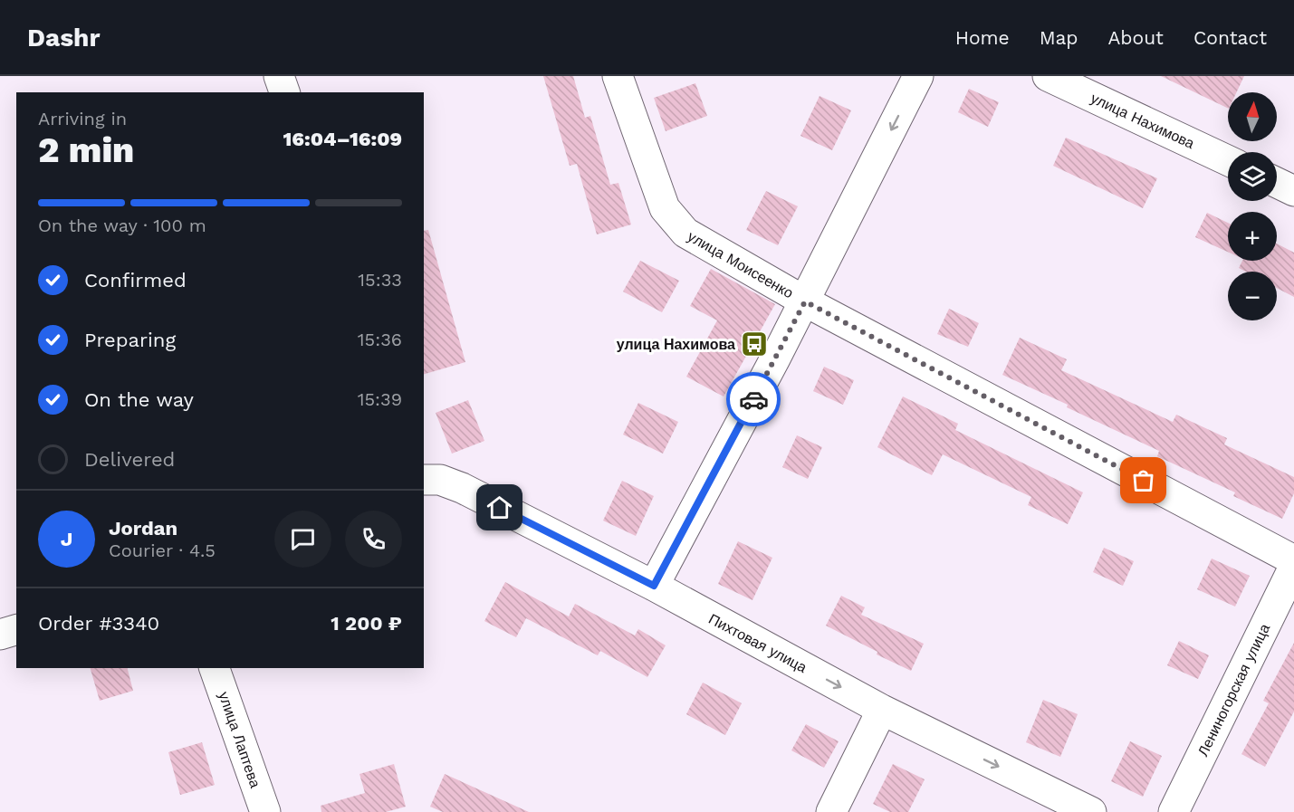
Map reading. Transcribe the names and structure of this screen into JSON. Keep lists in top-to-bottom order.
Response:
{
  "streets": {
    "street": [
      "улица Нахимова",
      "улица Моисеенко",
      "Пихтовая улица",
      "Лениногорская улица",
      "улица Лаптева"
    ]
  },
  "one_way": ["Пихтовая улица"],
  "places": {
    "bus stop": ["улица Нахимова"]
  },
  "north": "top",
  "page": {
    "header": "Dashr",
    "nav": [
      "Home",
      "Map",
      "About",
      "Contact"
    ],
    "map_buttons": ["+", "−"],
    "heading": ["2 min", "Arriving in", "16:04–16:09"],
    "panel": [
      "Jordan",
      "Courier · 4.5",
      "Order #3340",
      "1 200 ₽"
    ],
    "bar": "On the way · 100 m",
    "list": [
      ["Confirmed", "15:33"],
      ["Preparing", "15:36"],
      ["On the way", "15:39"],
      "Delivered"
    ],
    "round": "J"
  }
}
